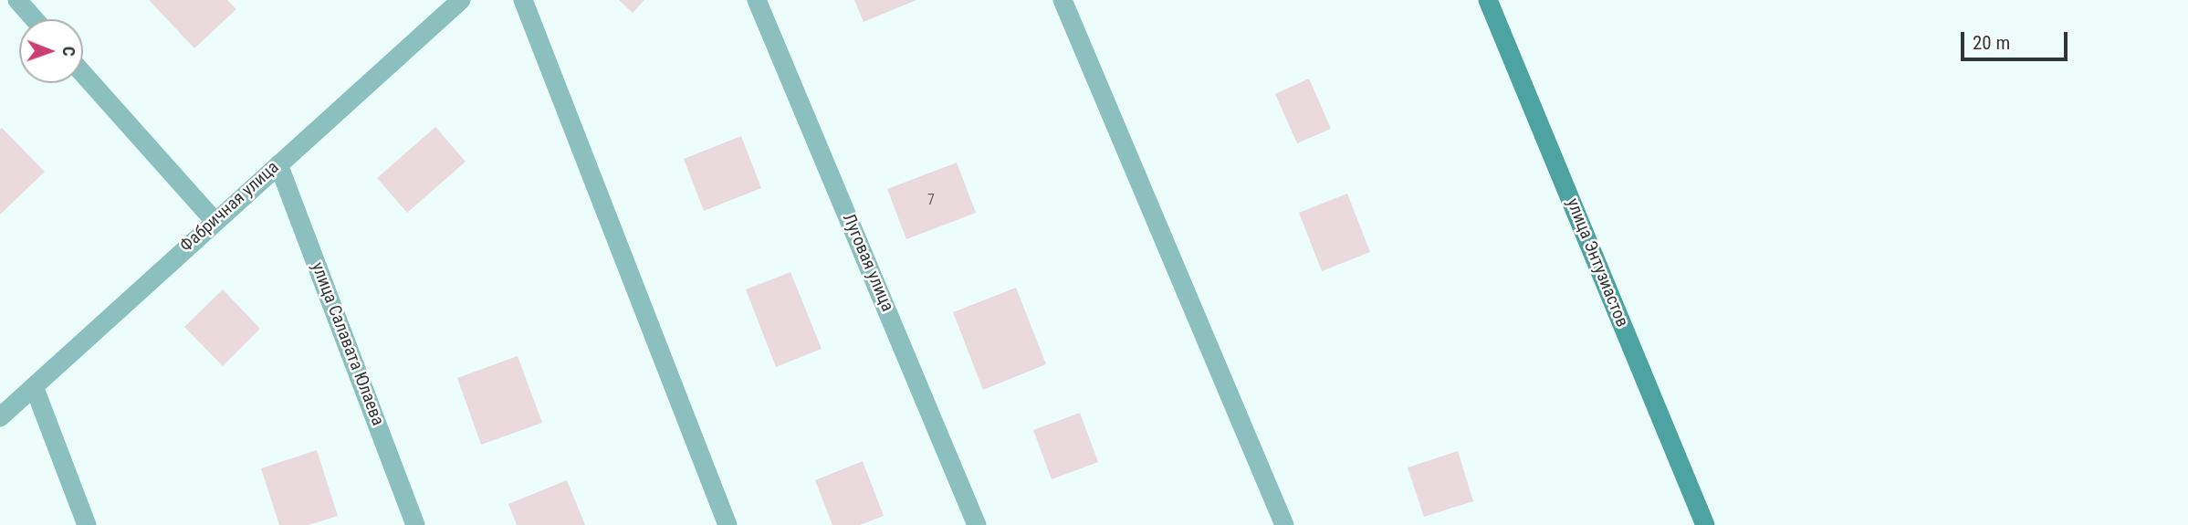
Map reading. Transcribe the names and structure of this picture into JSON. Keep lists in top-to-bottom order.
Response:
{
  "streets": {
    "street": [
      "Фабричная улица",
      "Луговая улица",
      "улица Энтузиастов",
      "улица Салавата Юлаева"
    ]
  },
  "crossings": [
    ["Фабричная улица", "улица Салавата Юлаева"]
  ],
  "house_numbers": ["7"],
  "scale_bar": "20 m",
  "north": "right"
}
